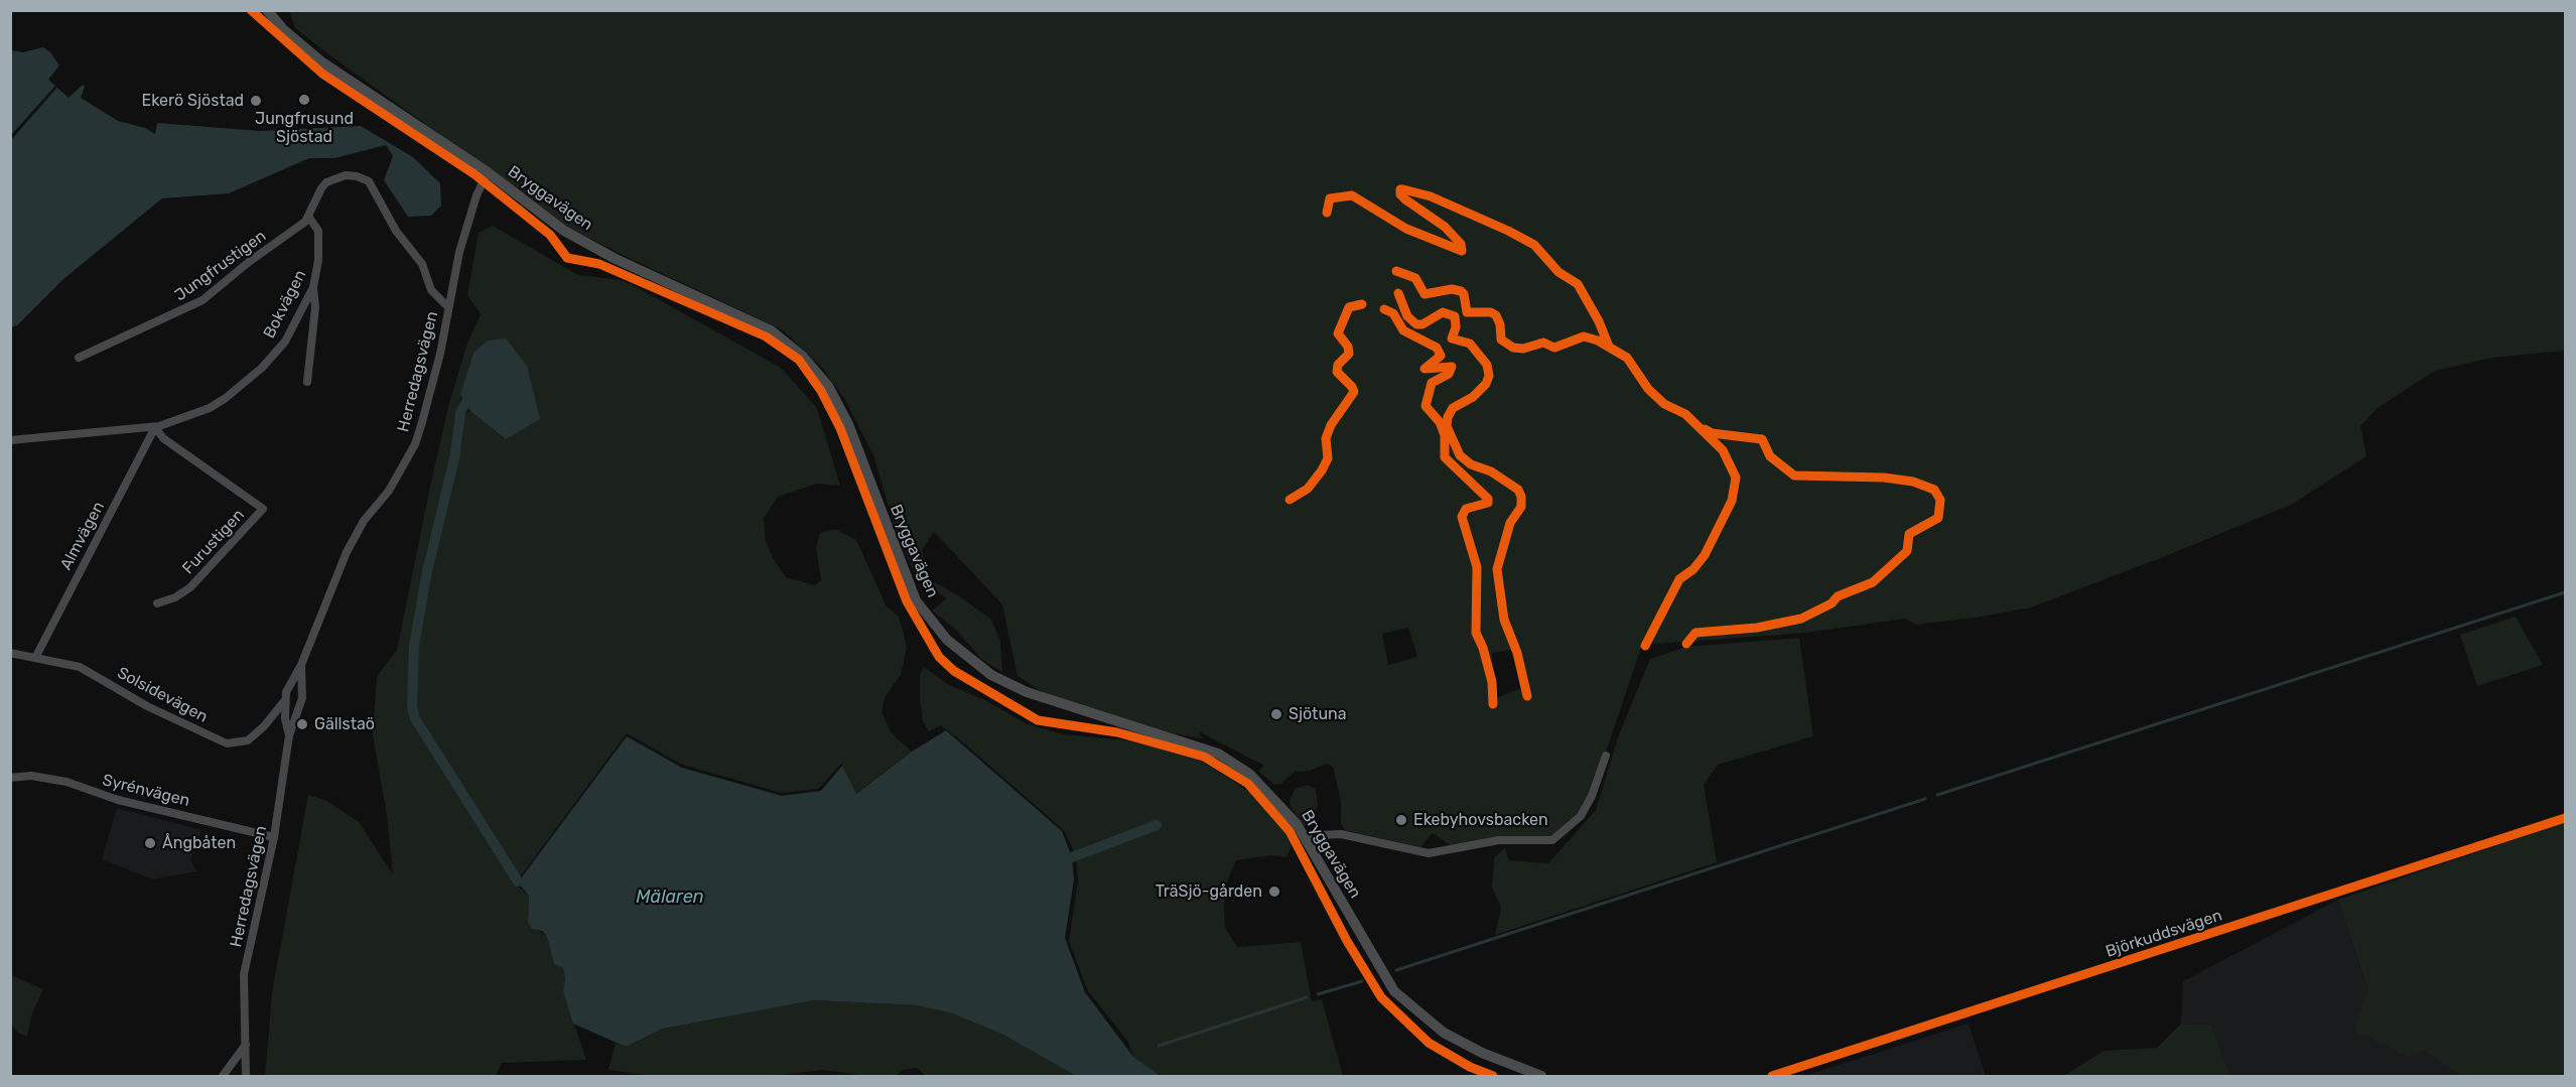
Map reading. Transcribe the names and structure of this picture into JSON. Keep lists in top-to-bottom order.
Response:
{
  "streets": {
    "main road": ["Bryggavägen"],
    "street": [
      "Jungfrustigen",
      "Bokvägen",
      "Herredagsvägen",
      "Almvägen",
      "Furustigen",
      "Solsidevägen",
      "Syrénvägen",
      "Björkuddsvägen"
    ]
  },
  "crossings": [
    ["Bryggavägen", "Herredagsvägen"],
    ["Jungfrustigen", "Bokvägen"],
    ["Bokvägen", "Almvägen"],
    ["Bokvägen", "Furustigen"],
    ["Herredagsvägen", "Solsidevägen"],
    ["Herredagsvägen", "Syrénvägen"],
    ["Almvägen", "Furustigen"],
    ["Almvägen", "Solsidevägen"]
  ],
  "water": ["Mälaren"],
  "places": [
    "Jungfrusund Sjöstad",
    "Ekerö Sjöstad",
    "Sjötuna",
    "Gällstaö",
    "Ekebyhovsbacken",
    "Ångbåten",
    "TräSjö-gården"
  ]
}
